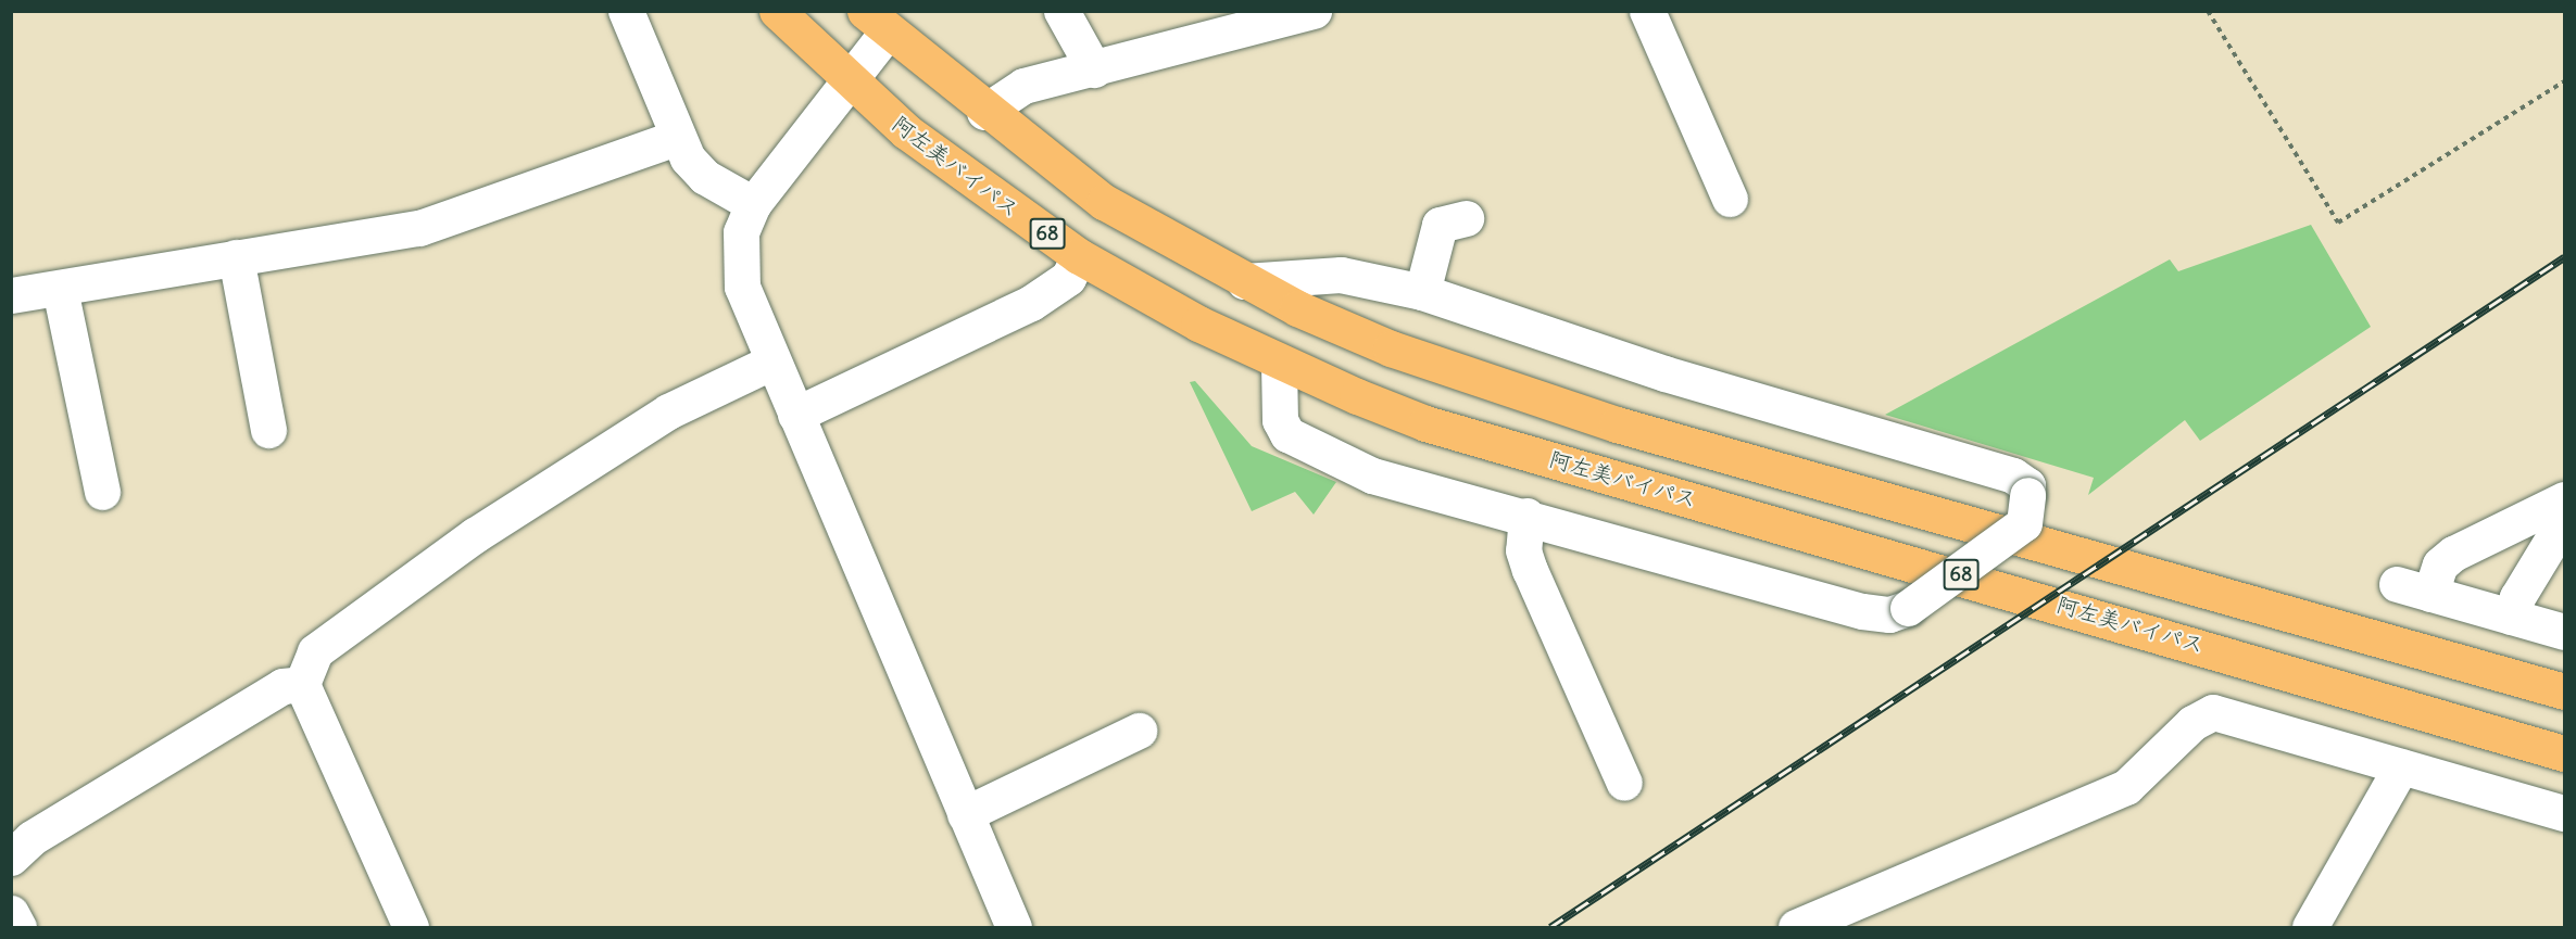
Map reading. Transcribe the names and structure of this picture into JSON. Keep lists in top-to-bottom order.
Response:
{
  "streets": {
    "main road": ["阿左美バイパス", "68"]
  }
}
